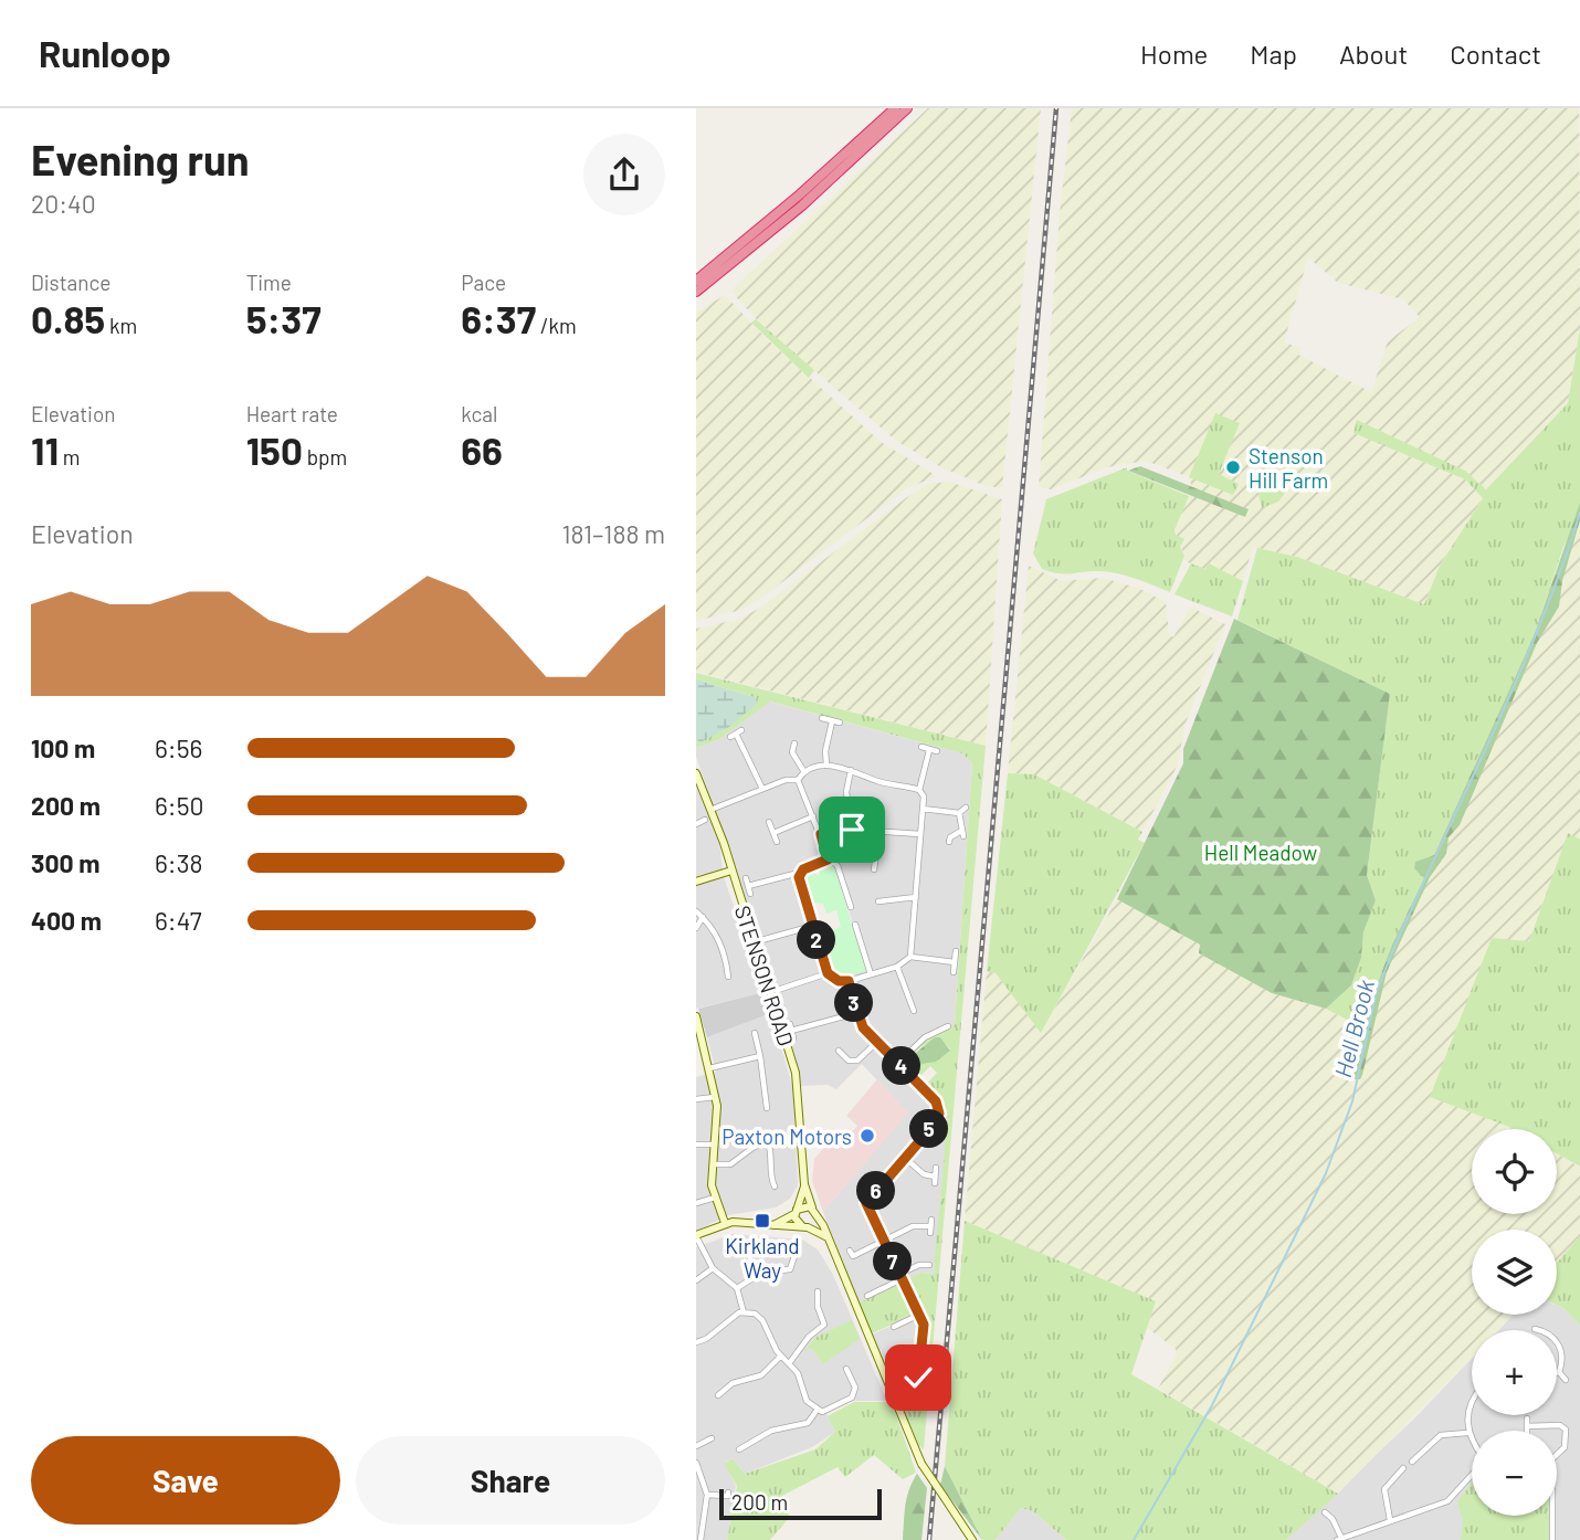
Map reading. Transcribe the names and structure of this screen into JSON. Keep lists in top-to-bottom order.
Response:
{
  "streets": {
    "street": ["STENSON ROAD"]
  },
  "water": ["Hell Brook"],
  "parks": ["Hell Meadow"],
  "places": {
    "other": ["Stenson Hill Farm", "Paxton Motors"],
    "transit": ["Kirkland Way"]
  },
  "scale_bar": "200 m",
  "page": {
    "header": "Runloop",
    "nav": [
      "Home",
      "Map",
      "About",
      "Contact"
    ],
    "heading": ["Evening run", "20:40"],
    "stats": [
      ["Distance", "0.85 km"],
      ["Time", "5:37"],
      ["Pace", "6:37 /km"],
      ["Elevation", "11 m"],
      ["Heart rate", "150 bpm"],
      ["kcal", "66"]
    ],
    "chart": ["Elevation", "181–188 m"],
    "list": [
      {
        "name": "100 m",
        "note": "6:56"
      },
      {
        "name": "200 m",
        "note": "6:50"
      },
      {
        "name": "300 m",
        "note": "6:38"
      },
      {
        "name": "400 m",
        "note": "6:47"
      }
    ],
    "pins": [
      "2",
      "3",
      "4",
      "5",
      "6",
      "7"
    ],
    "map_buttons": ["+", "−"],
    "buttons": ["Save", "Share"],
    "scale": "200 m"
  }
}
